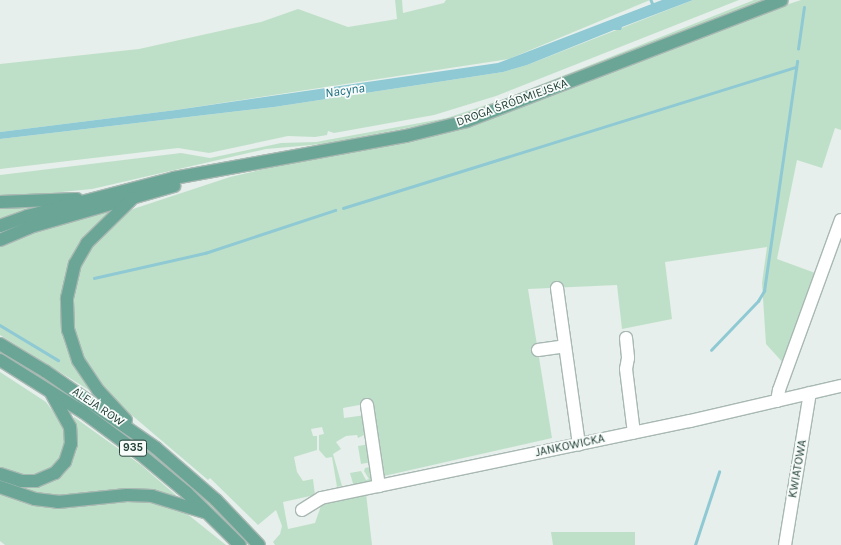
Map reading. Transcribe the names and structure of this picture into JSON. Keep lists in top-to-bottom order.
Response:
{
  "streets": {
    "main road": ["DROGA ŚRÓDMIEJSKA", "ALEJA ROW", "935"],
    "street": ["JANKOWICKA", "KWIATOWA"]
  },
  "crossings": [
    ["JANKOWICKA", "KWIATOWA"]
  ],
  "water": ["Nacyna"]
}
